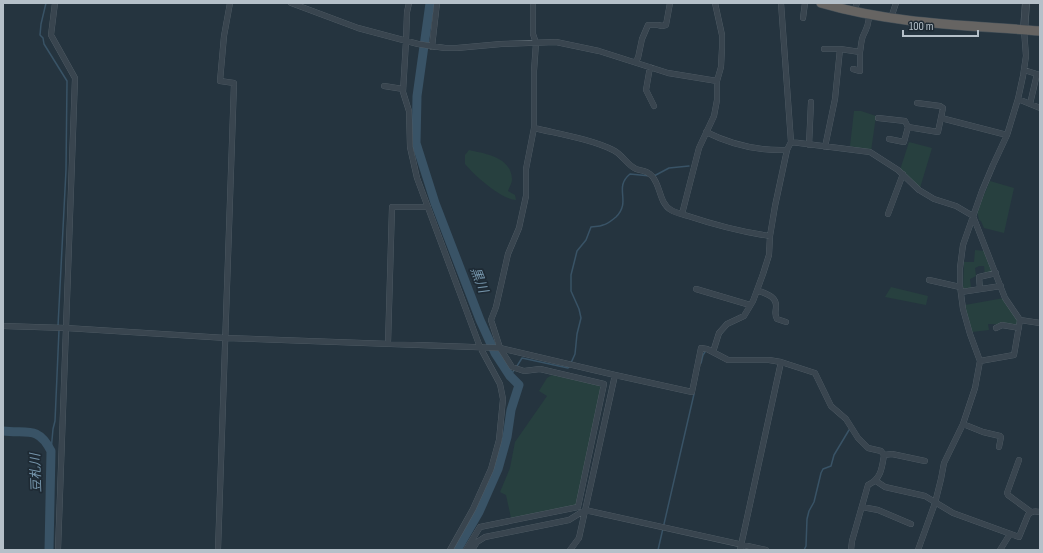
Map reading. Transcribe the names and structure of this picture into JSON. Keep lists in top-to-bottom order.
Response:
{
  "water": ["黒川", "豆札川"],
  "scale_bar": "100 m"
}
